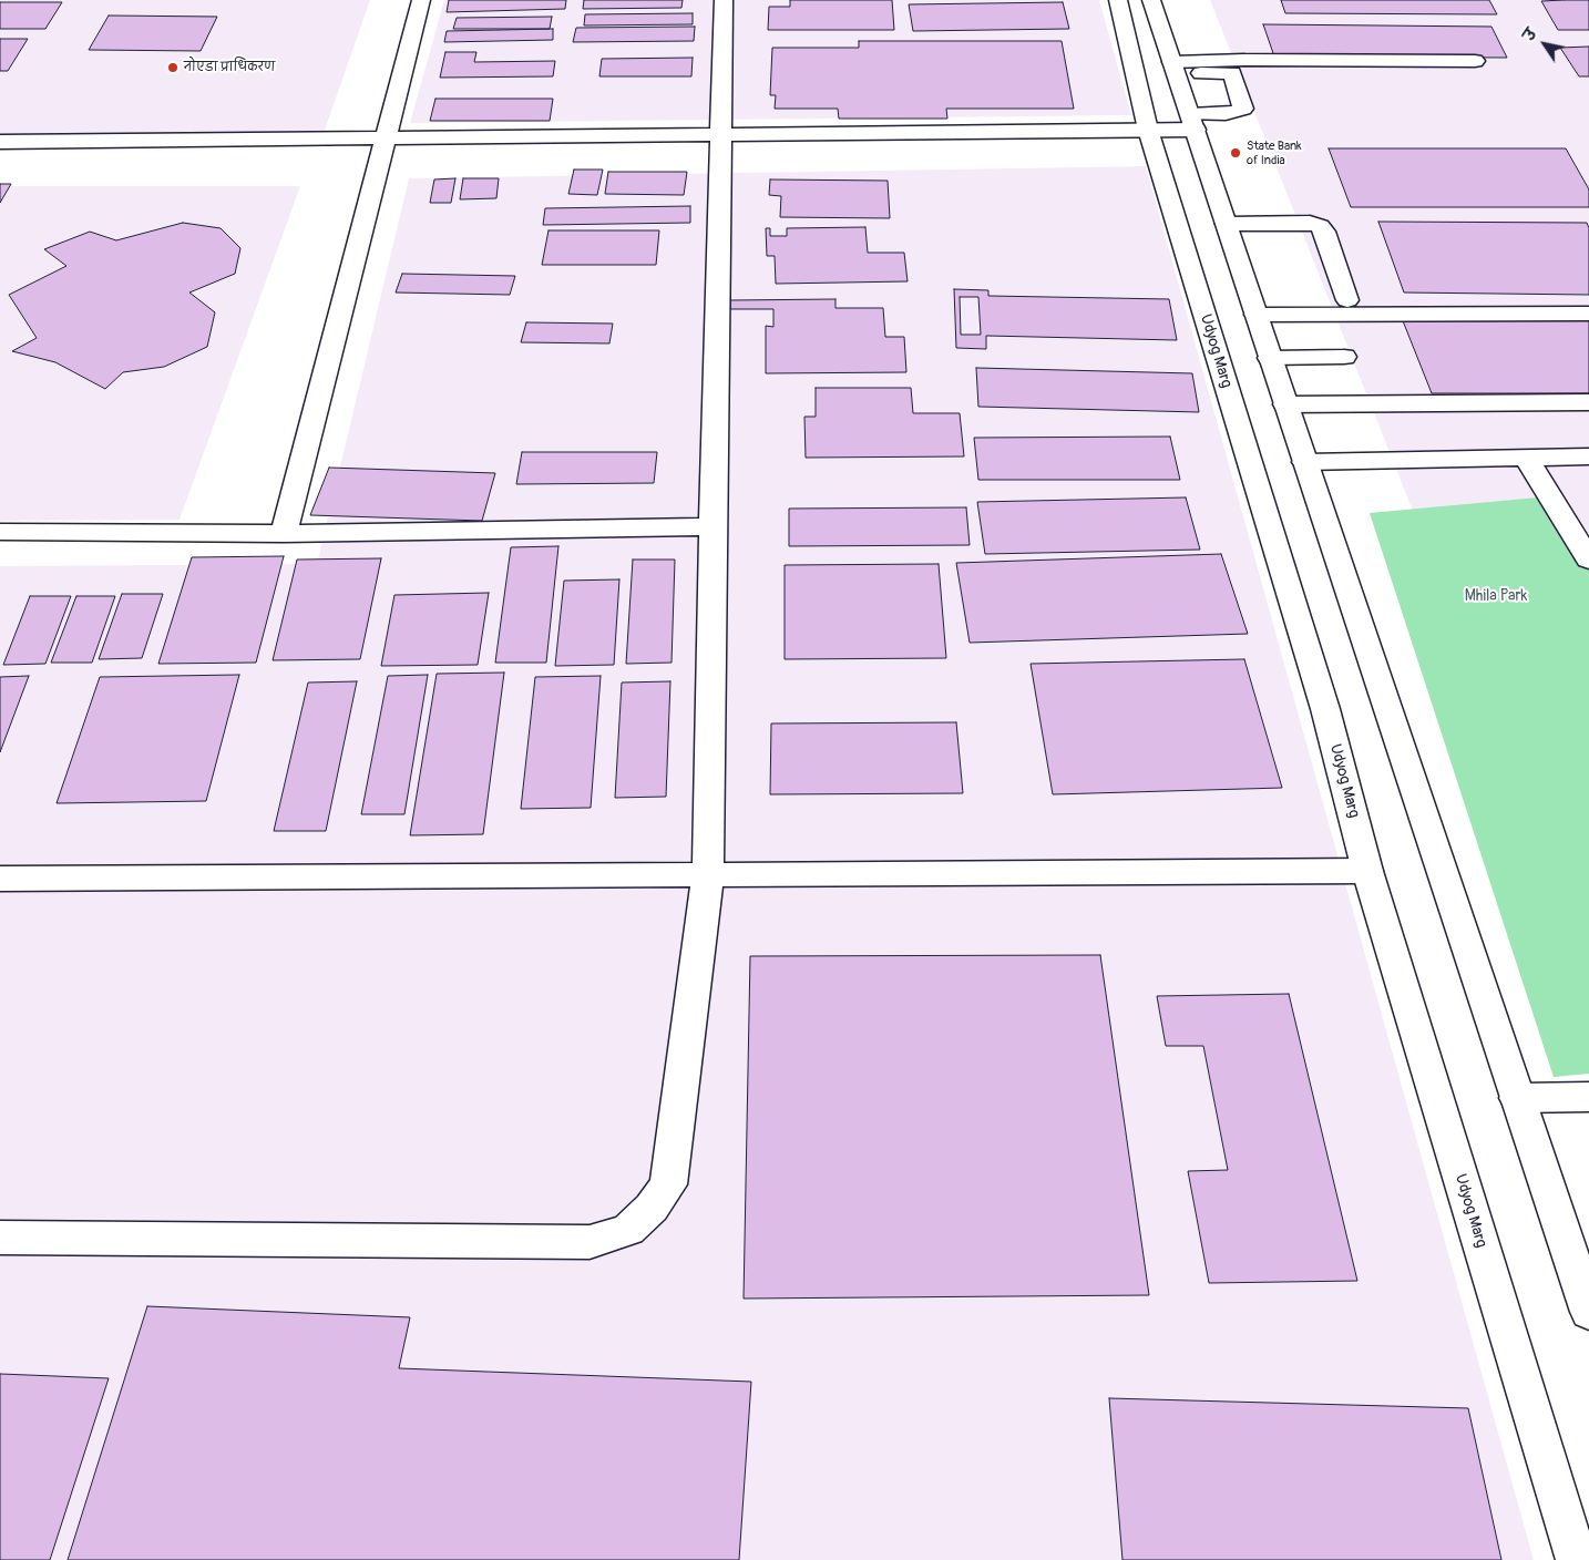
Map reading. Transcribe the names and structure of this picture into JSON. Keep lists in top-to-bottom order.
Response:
{
  "streets": {
    "street": ["Udyog Marg"]
  },
  "parks": ["Mhila Park"],
  "places": ["नोएडा प्राधिकरण", "State Bank of India"],
  "north": "top left"
}
